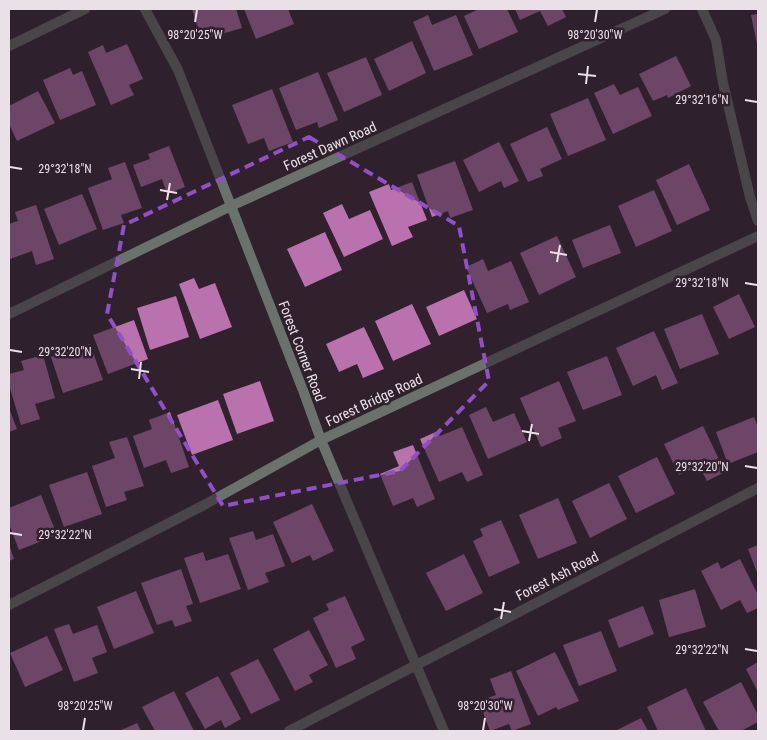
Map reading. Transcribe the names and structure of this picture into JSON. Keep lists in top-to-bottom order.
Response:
{
  "streets": {
    "street": [
      "Forest Dawn Road",
      "Forest Corner Road",
      "Forest Bridge Road",
      "Forest Ash Road"
    ]
  },
  "crossings": [
    ["Forest Dawn Road", "Forest Corner Road"],
    ["Forest Corner Road", "Forest Bridge Road"],
    ["Forest Corner Road", "Forest Ash Road"]
  ],
  "coordinates": [
    "98°20'25\"W",
    "98°20'30\"W",
    "29°32'16\"N",
    "29°32'18\"N",
    "29°32'20\"N",
    "29°32'22\"N"
  ]
}
